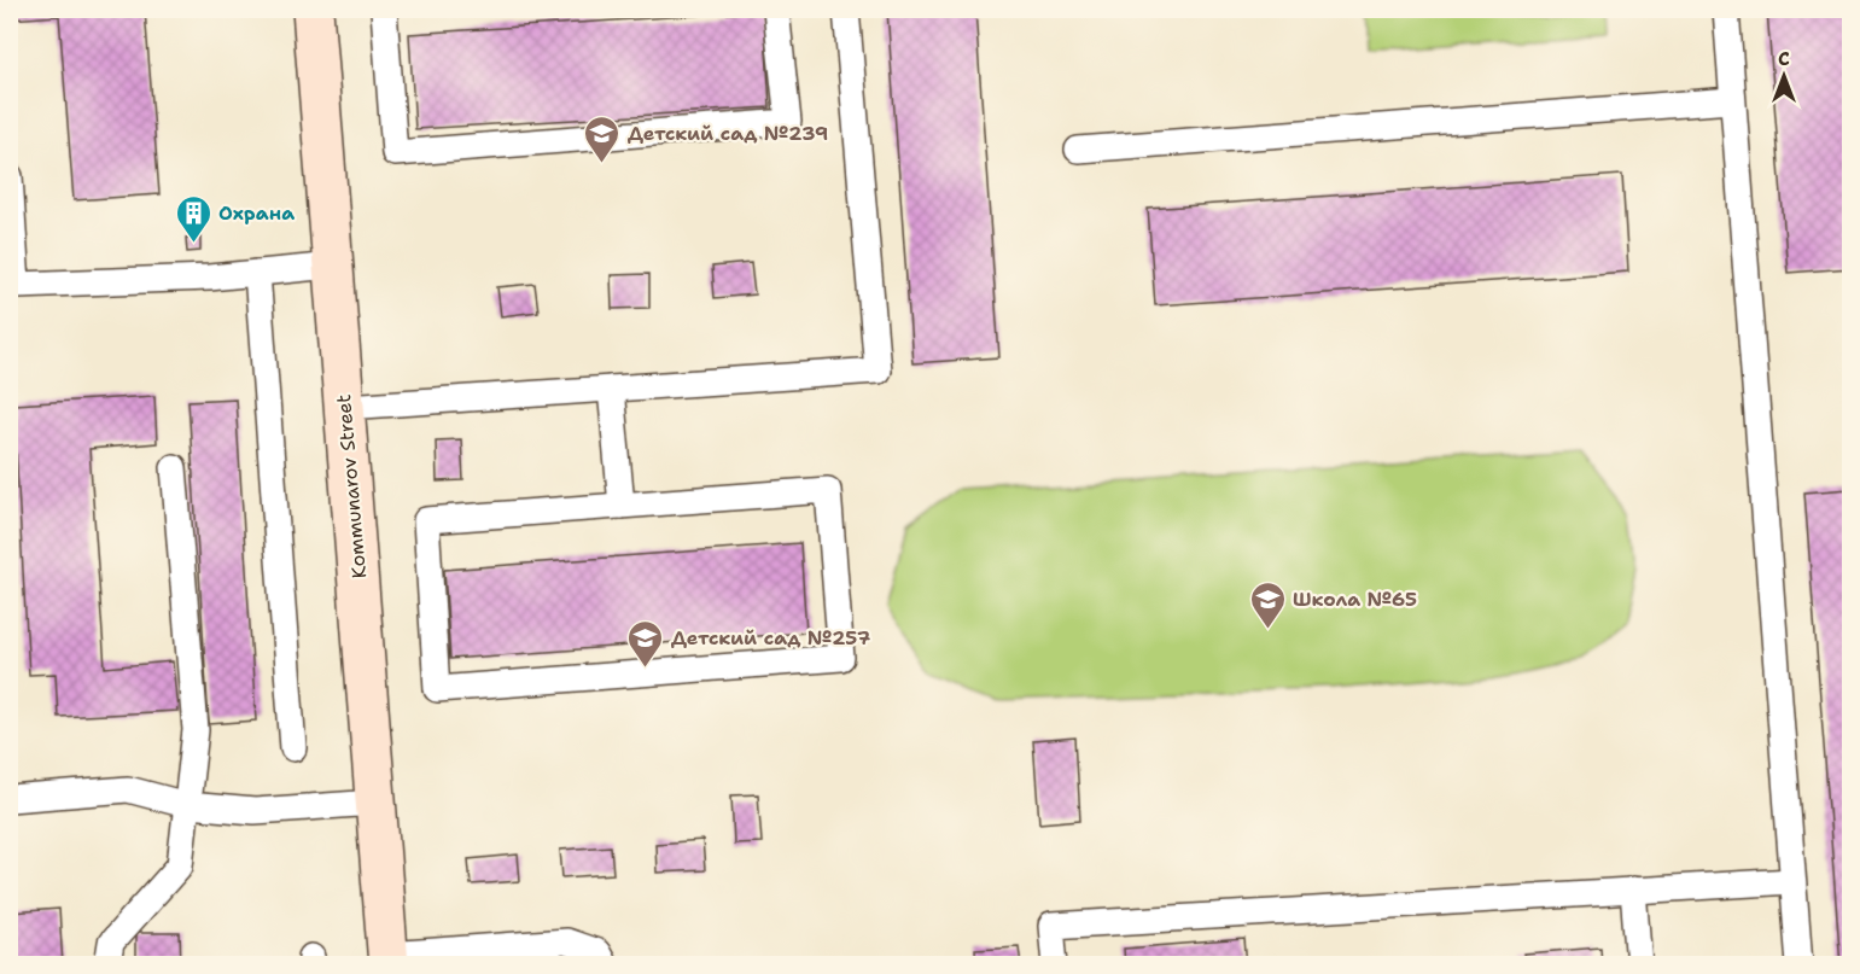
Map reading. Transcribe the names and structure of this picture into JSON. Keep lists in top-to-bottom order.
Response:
{
  "streets": {
    "street": ["Kommunarov Street"]
  },
  "places": {
    "school or university": ["Детский сад №239", "Школа №65", "Детский сад №257"],
    "building": ["Охрана"]
  },
  "north": "top"
}
